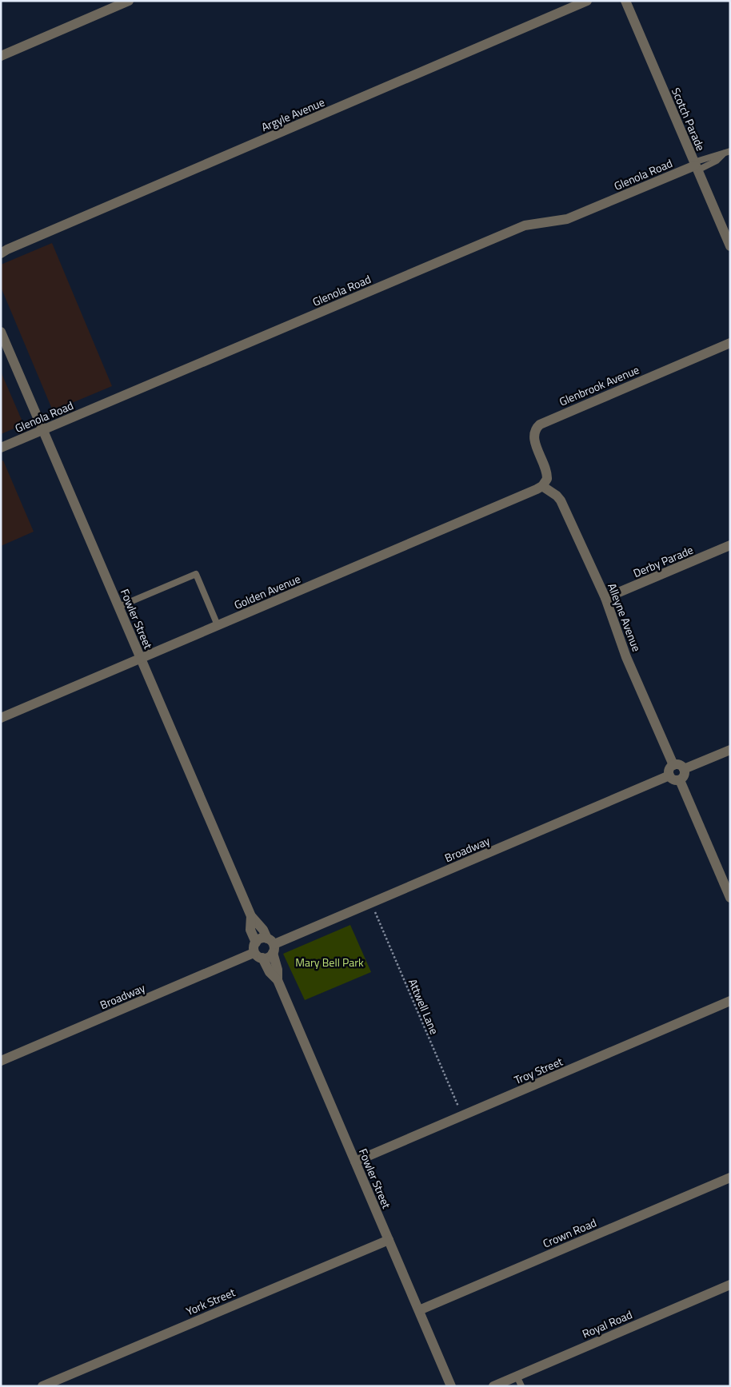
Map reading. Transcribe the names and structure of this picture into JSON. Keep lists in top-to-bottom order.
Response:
{
  "streets": {
    "street": [
      "Argyle Avenue",
      "Scotch Parade",
      "Glenola Road",
      "Glenbrook Avenue",
      "Derby Parade",
      "Golden Avenue",
      "Alleyne Avenue",
      "Fowler Street",
      "Broadway",
      "Troy Street",
      "Crown Road",
      "York Street",
      "Royal Road"
    ],
    "path": ["Attwell Lane"]
  },
  "crossings": [
    ["Scotch Parade", "Glenola Road"],
    ["Glenola Road", "Fowler Street"],
    ["Glenbrook Avenue", "Golden Avenue"],
    ["Glenbrook Avenue", "Alleyne Avenue"],
    ["Derby Parade", "Alleyne Avenue"],
    ["Golden Avenue", "Alleyne Avenue"],
    ["Golden Avenue", "Fowler Street"],
    ["Alleyne Avenue", "Broadway"],
    ["Fowler Street", "Broadway"],
    ["Fowler Street", "Troy Street"],
    ["Fowler Street", "Crown Road"],
    ["Fowler Street", "York Street"],
    ["Broadway", "Attwell Lane"],
    ["Attwell Lane", "Troy Street"]
  ],
  "parks": ["Mary Bell Park"]
}
